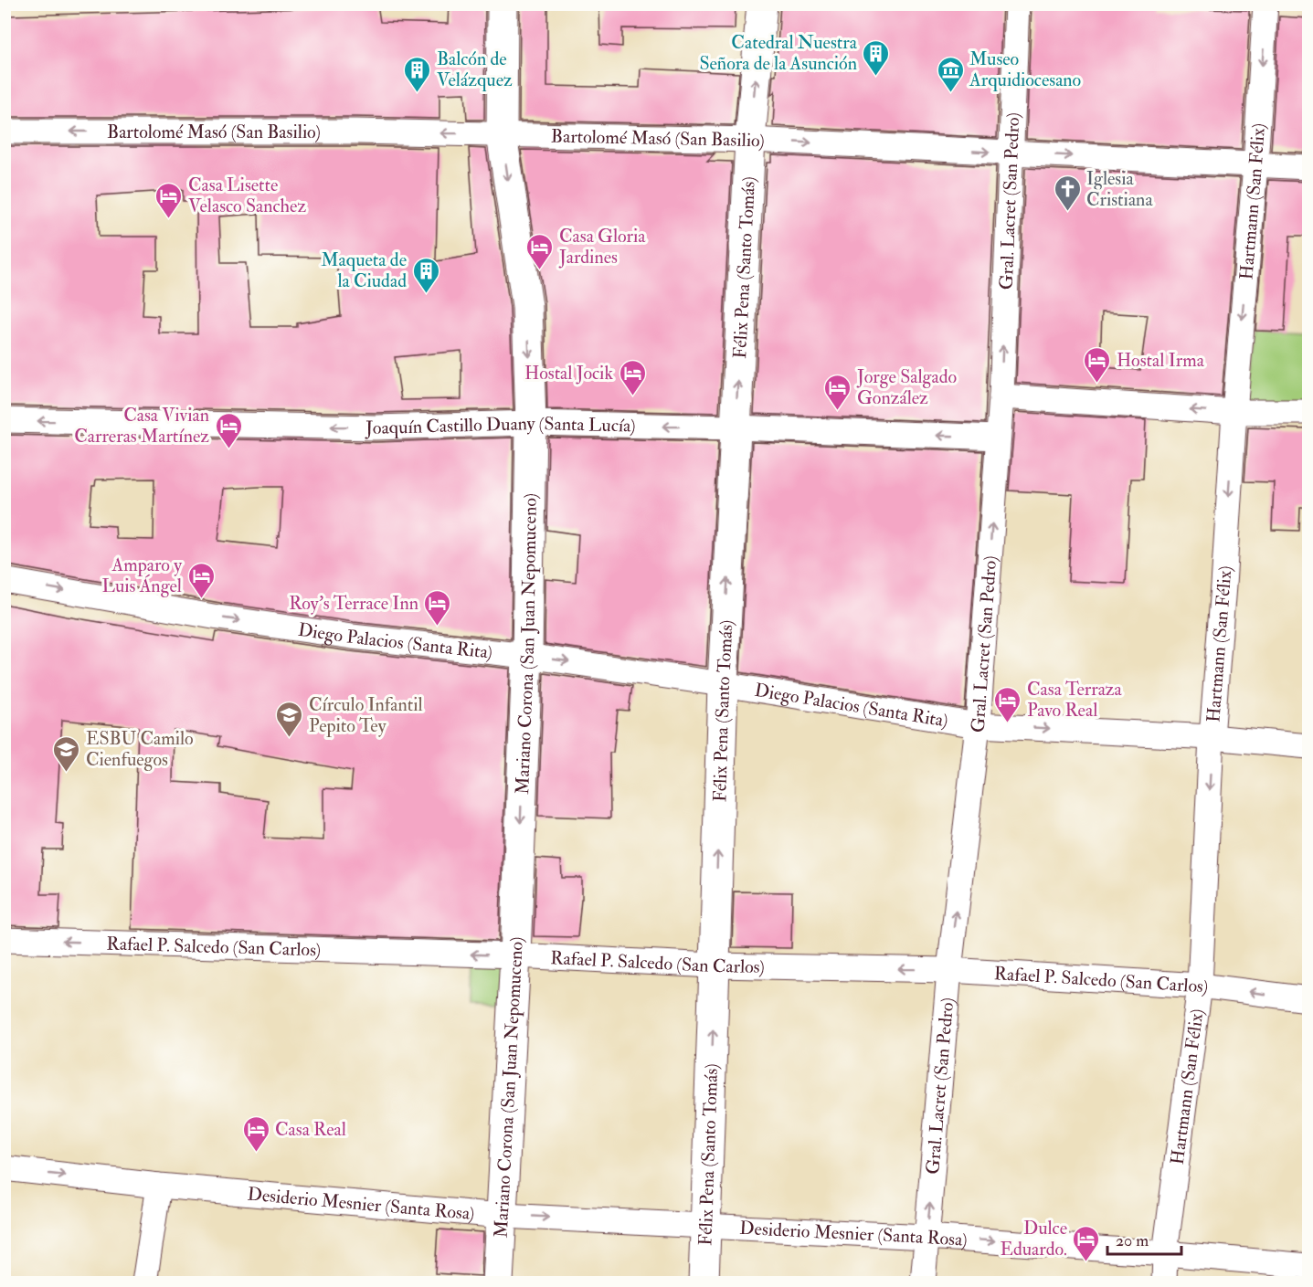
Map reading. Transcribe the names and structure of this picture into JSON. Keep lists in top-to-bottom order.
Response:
{
  "streets": {
    "street": [
      "Bartolomé Masó (San Basilio)",
      "Gral. Lacret (San Pedro)",
      "Hartmann (San Félix)",
      "Félix Pena (Santo Tomás)",
      "Joaquín Castillo Duany (Santa Lucía)",
      "Diego Palacios (Santa Rita)",
      "Mariano Corona (San Juan Nepomuceno)",
      "Rafael P. Salcedo (San Carlos)",
      "Desiderio Mesnier (Santa Rosa)"
    ]
  },
  "crossings": [
    ["Bartolomé Masó (San Basilio)", "Gral. Lacret (San Pedro)"],
    ["Bartolomé Masó (San Basilio)", "Hartmann (San Félix)"],
    ["Bartolomé Masó (San Basilio)", "Félix Pena (Santo Tomás)"],
    ["Bartolomé Masó (San Basilio)", "Mariano Corona (San Juan Nepomuceno)"],
    ["Gral. Lacret (San Pedro)", "Joaquín Castillo Duany (Santa Lucía)"],
    ["Gral. Lacret (San Pedro)", "Diego Palacios (Santa Rita)"],
    ["Gral. Lacret (San Pedro)", "Rafael P. Salcedo (San Carlos)"],
    ["Gral. Lacret (San Pedro)", "Desiderio Mesnier (Santa Rosa)"],
    ["Hartmann (San Félix)", "Diego Palacios (Santa Rita)"],
    ["Hartmann (San Félix)", "Rafael P. Salcedo (San Carlos)"],
    ["Hartmann (San Félix)", "Desiderio Mesnier (Santa Rosa)"],
    ["Félix Pena (Santo Tomás)", "Joaquín Castillo Duany (Santa Lucía)"],
    ["Félix Pena (Santo Tomás)", "Diego Palacios (Santa Rita)"],
    ["Félix Pena (Santo Tomás)", "Rafael P. Salcedo (San Carlos)"],
    ["Félix Pena (Santo Tomás)", "Desiderio Mesnier (Santa Rosa)"],
    ["Joaquín Castillo Duany (Santa Lucía)", "Mariano Corona (San Juan Nepomuceno)"],
    ["Diego Palacios (Santa Rita)", "Mariano Corona (San Juan Nepomuceno)"],
    ["Mariano Corona (San Juan Nepomuceno)", "Rafael P. Salcedo (San Carlos)"],
    ["Mariano Corona (San Juan Nepomuceno)", "Desiderio Mesnier (Santa Rosa)"]
  ],
  "one_way": [
    "Gral. Lacret (San Pedro)",
    "Hartmann (San Félix)",
    "Félix Pena (Santo Tomás)",
    "Joaquín Castillo Duany (Santa Lucía)",
    "Diego Palacios (Santa Rita)",
    "Mariano Corona (San Juan Nepomuceno)",
    "Rafael P. Salcedo (San Carlos)",
    "Desiderio Mesnier (Santa Rosa)"
  ],
  "places": {
    "building": ["Catedral Nuestra Señora de la Asunción", "Balcón de Velázquez", "Maqueta de la Ciudad"],
    "museum": ["Museo Arquidiocesano"],
    "church": ["Iglesia Cristiana"],
    "hotel": [
      "Casa Lisette Velasco Sanchez",
      "Casa Gloria Jardines",
      "Hostal Irma",
      "Hostal Jocik",
      "Jorge Salgado González",
      "Casa Vivian Carreras Martínez",
      "Amparo y Luis Ángel",
      "Roy's Terrace Inn",
      "Casa Terraza Pavo Real",
      "Casa Real",
      "Dulce Eduardo."
    ],
    "school or university": ["Círculo Infantil Pepito Tey", "ESBU Camilo Cienfuegos"]
  },
  "scale_bar": "20 m"
}
